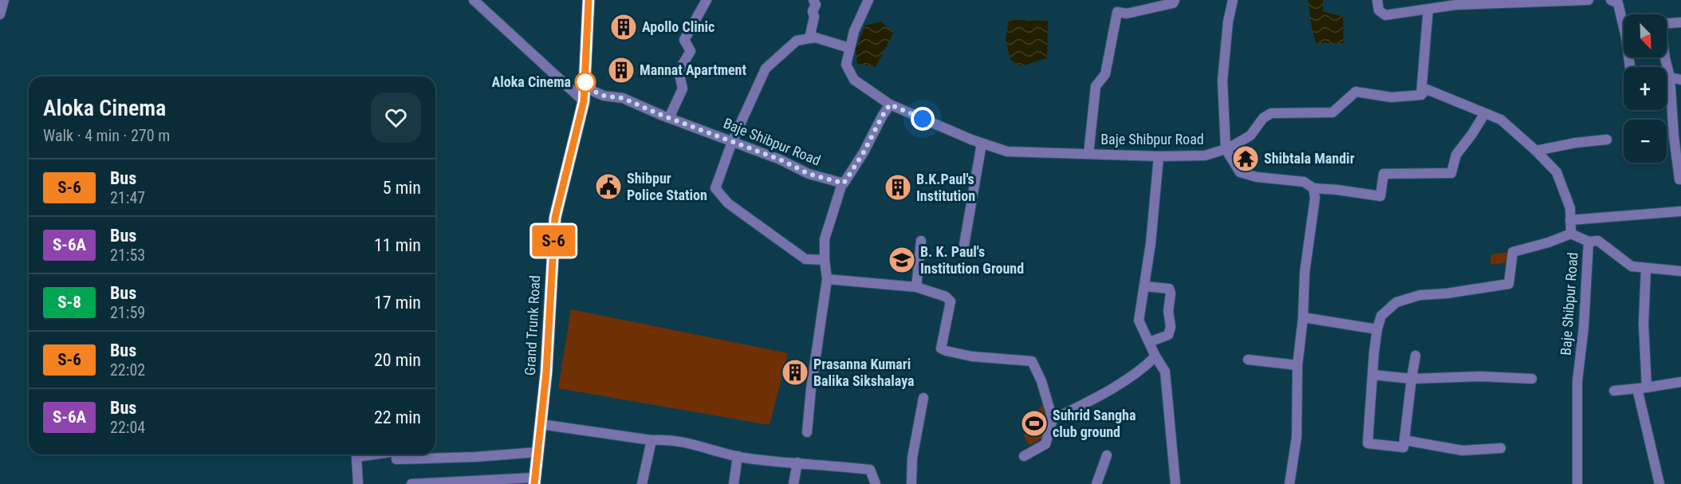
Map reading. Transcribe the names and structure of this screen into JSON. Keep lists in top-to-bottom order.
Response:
{
  "streets": {
    "main road": ["Grand Trunk Road"],
    "street": ["Baje Shibpur Road"]
  },
  "crossings": [
    ["Baje Shibpur Road", "Grand Trunk Road"]
  ],
  "places": {
    "building": [
      "Apollo Clinic",
      "Mannat Apartment",
      "B.K.Paul's Institution",
      "Prasanna Kumari Balika Sikshalaya"
    ],
    "other": ["Aloka Cinema"],
    "temple": ["Shibtala Mandir"],
    "public building": ["Shibpur Police Station"],
    "school or university": ["B. K. Paul's Institution Ground"],
    "sports": ["Suhrid Sangha club ground"]
  },
  "lines": ["bus line S-6"],
  "north": "bottom right",
  "page": {
    "on_map": "S-6",
    "map_buttons": ["+", "−"],
    "heading": ["Aloka Cinema", "Walk · 4 min · 270 m"],
    "list": [
      {
        "mark": "S-6",
        "name": "Bus",
        "note": "21:47",
        "value": "5 min"
      },
      {
        "mark": "S-6A",
        "name": "Bus",
        "note": "21:53",
        "value": "11 min"
      },
      {
        "mark": "S-8",
        "name": "Bus",
        "note": "21:59",
        "value": "17 min"
      },
      {
        "mark": "S-6",
        "name": "Bus",
        "note": "22:02",
        "value": "20 min"
      },
      {
        "mark": "S-6A",
        "name": "Bus",
        "note": "22:04",
        "value": "22 min"
      }
    ]
  }
}
